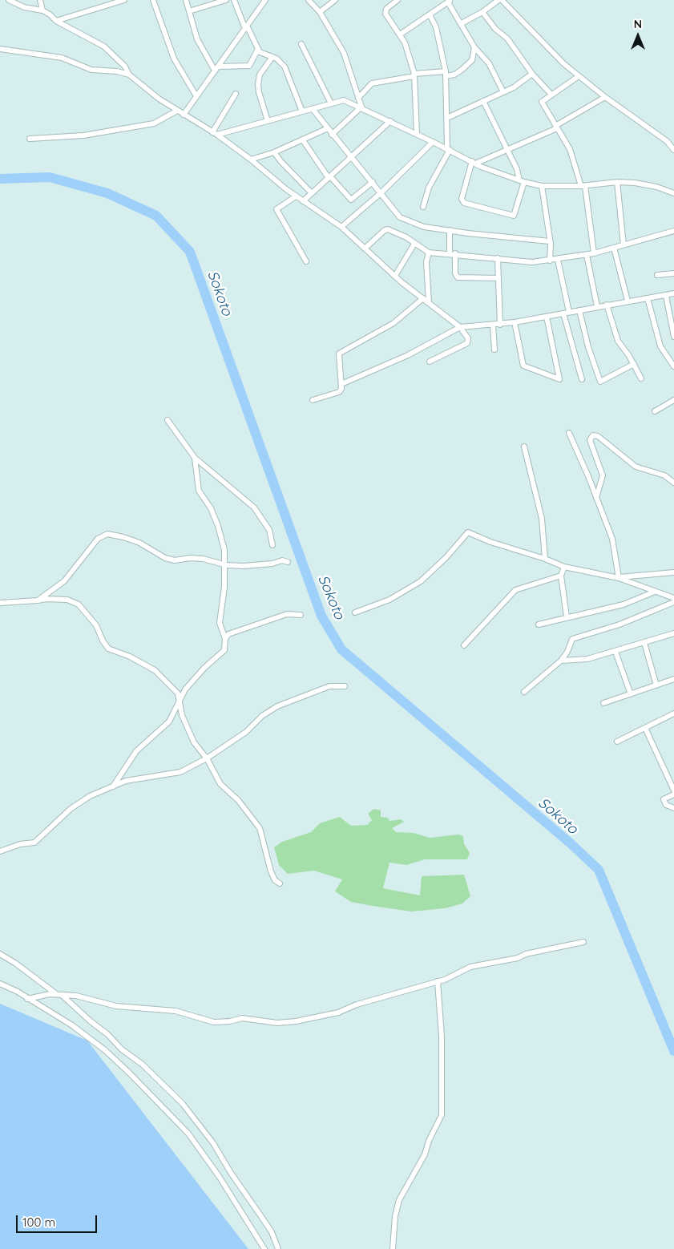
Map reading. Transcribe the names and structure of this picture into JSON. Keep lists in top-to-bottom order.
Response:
{
  "water": ["Sokoto"],
  "scale_bar": "100 m",
  "north": "top"
}
